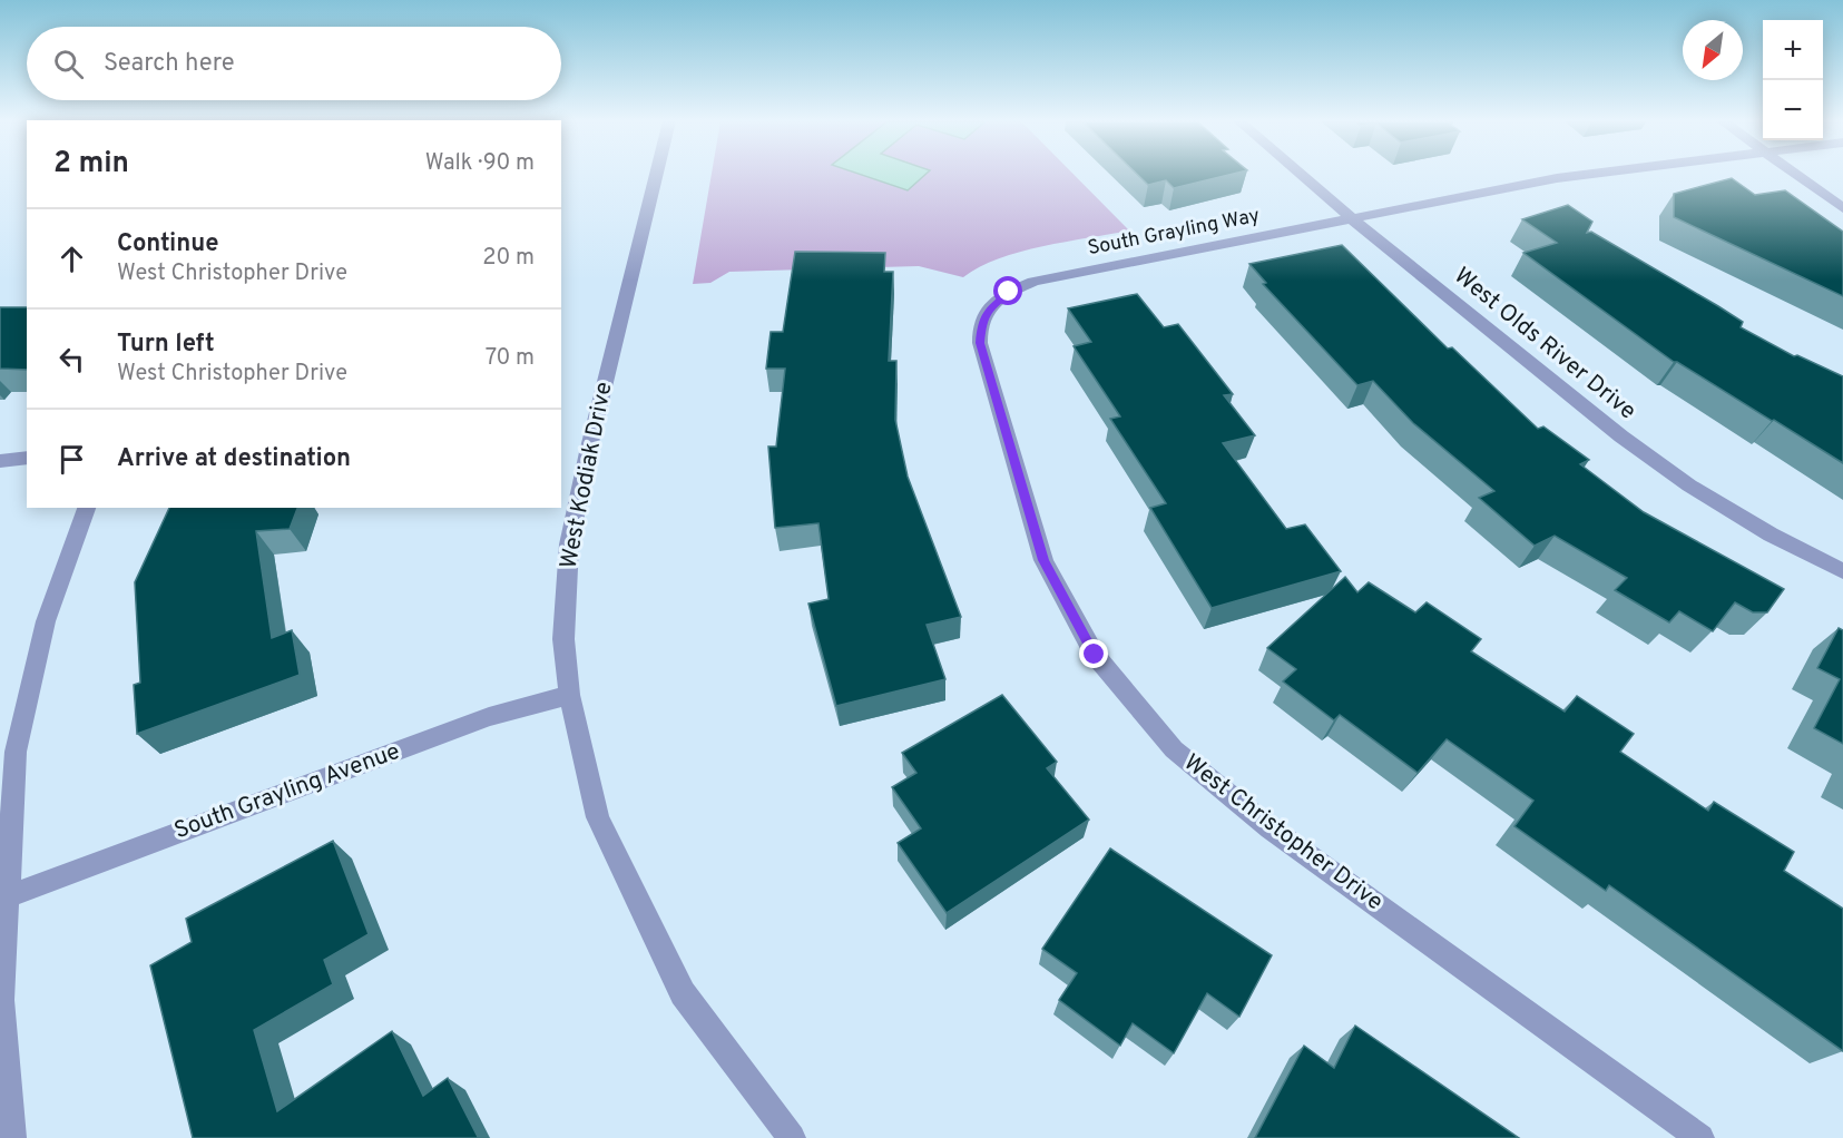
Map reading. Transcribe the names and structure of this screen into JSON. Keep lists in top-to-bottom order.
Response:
{
  "streets": {
    "street": [
      "South Grayling Way",
      "West Olds River Drive",
      "West Kodiak Drive",
      "South Grayling Avenue",
      "West Christopher Drive"
    ]
  },
  "crossings": [
    ["South Grayling Way", "West Olds River Drive"],
    ["South Grayling Way", "West Christopher Drive"],
    ["West Kodiak Drive", "South Grayling Avenue"]
  ],
  "north": "bottom left",
  "page": {
    "map_buttons": ["+", "−"],
    "search": "Search here",
    "heading": ["2 min", "Walk · 90 m"],
    "list": [
      ["Continue", "West Christopher Drive", "20 m"],
      ["Turn left", "West Christopher Drive", "70 m"],
      "Arrive at destination"
    ]
  }
}
